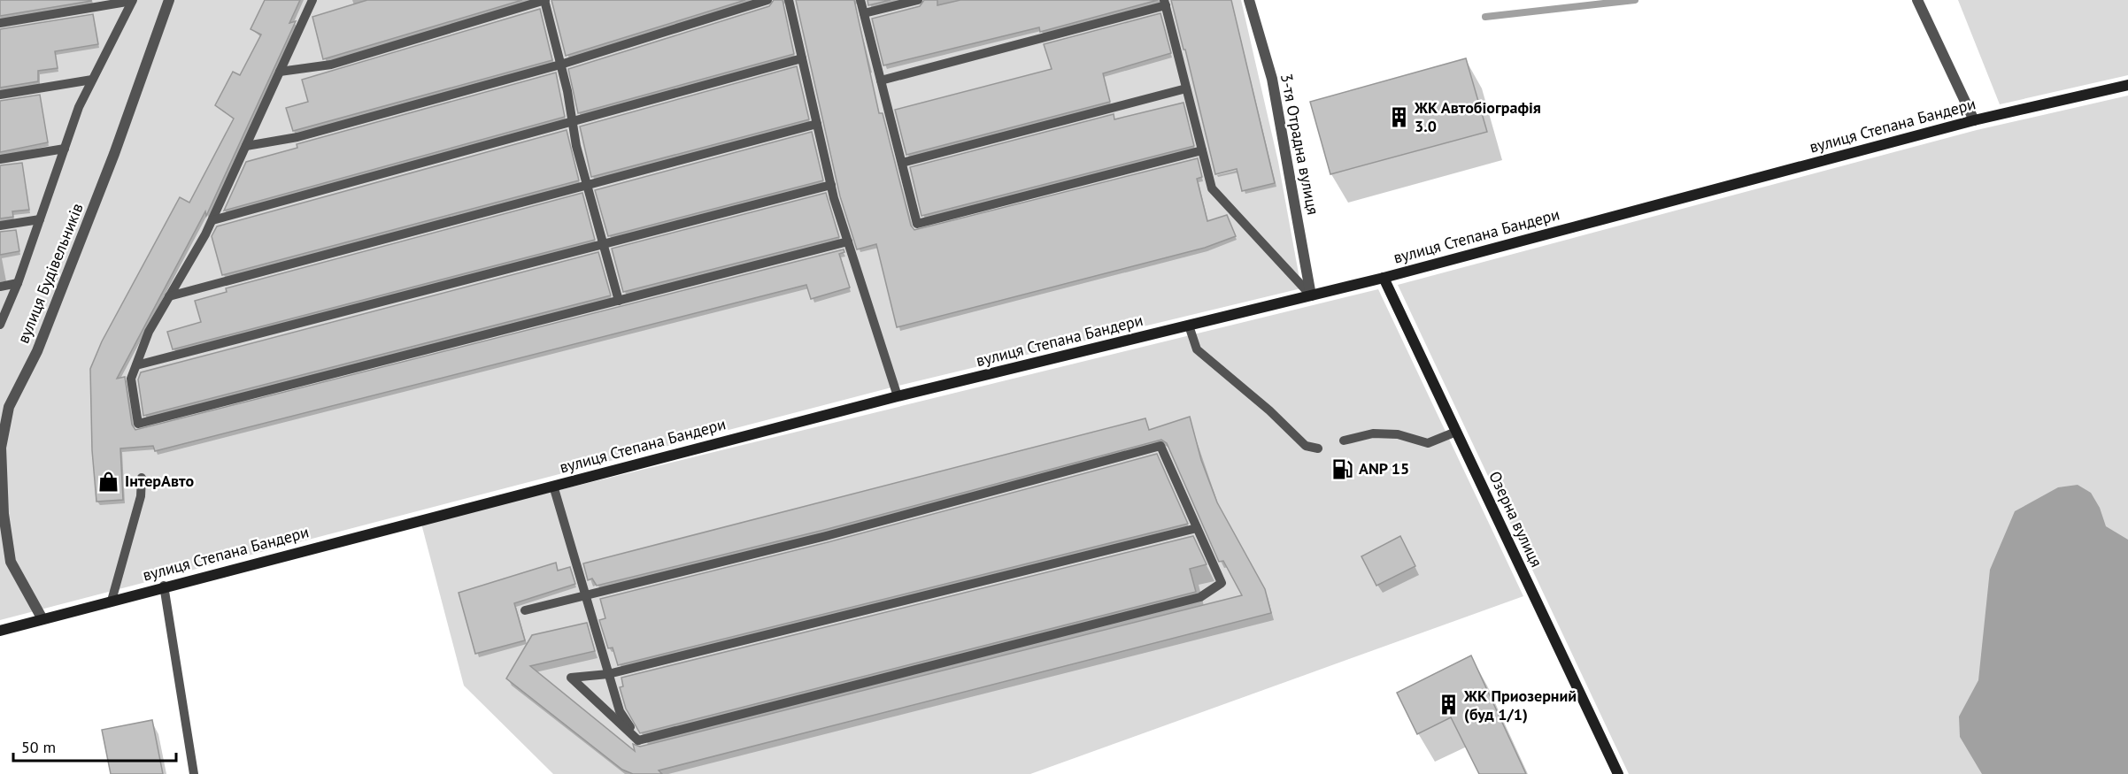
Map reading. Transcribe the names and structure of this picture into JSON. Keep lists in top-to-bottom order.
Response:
{
  "streets": {
    "main road": ["вулиця Степана Бандери", "Озерна вулиця"],
    "street": ["3-тя Отрадна вулиця", "вулиця Будівельників"]
  },
  "crossings": [
    ["вулиця Степана Бандери", "3-тя Отрадна вулиця"],
    ["вулиця Степана Бандери", "вулиця Будівельників"],
    ["вулиця Степана Бандери", "Озерна вулиця"]
  ],
  "places": {
    "building": ["ЖК Автобіографія 3.0", "ЖК Приозерний (буд 1/1)"],
    "fuel station": ["ANP 15"],
    "shop": ["ІнтерАвто"]
  },
  "scale_bar": "50 m"
}
